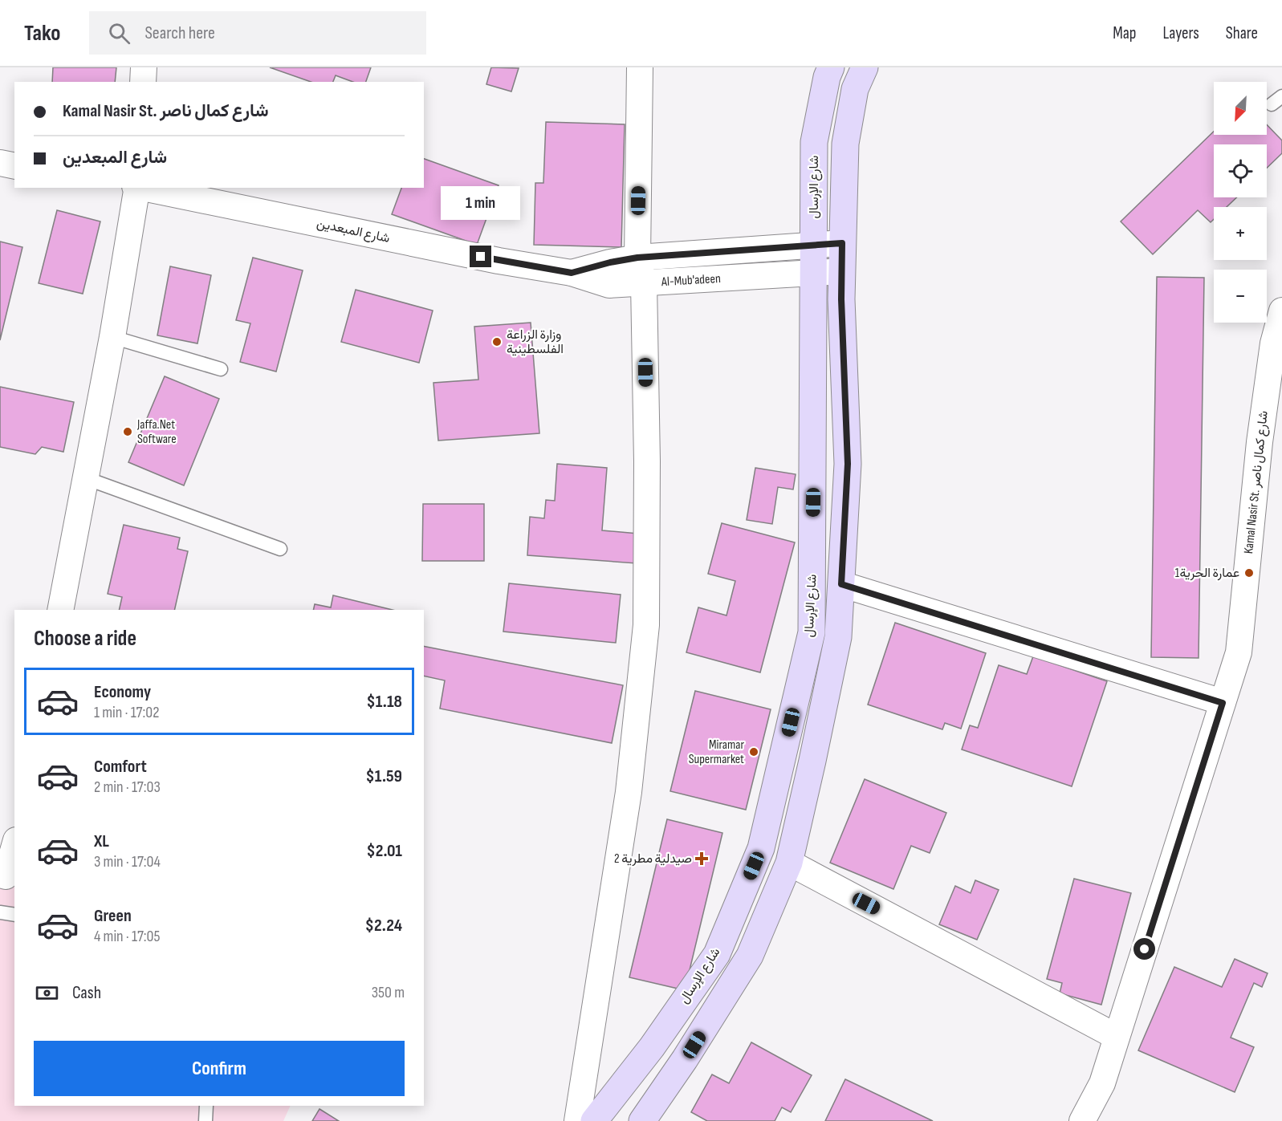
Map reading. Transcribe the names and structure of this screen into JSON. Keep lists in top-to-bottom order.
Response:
{
  "streets": {
    "main road": ["شارع الإرسال"],
    "street": ["شارع المبعدين", "Al-Mub'adeen", "Kamal Nasir St. شارع كمال ناصر"]
  },
  "crossings": [
    ["شارع الإرسال", "Al-Mub'adeen"],
    ["شارع المبعدين", "Al-Mub'adeen"]
  ],
  "places": {
    "other": [
      "وزارة الزراعة الفلسطينية",
      "Jaffa.Net Software",
      "عمارة الحرية1",
      "Miramar Supermarket"
    ],
    "health": ["صيدلية مطرية 2"]
  },
  "north": "bottom left",
  "page": {
    "header": "Tako",
    "search": "Search here",
    "nav": ["Map", "Layers", "Share"],
    "map_buttons": ["+", "−"],
    "banner": ["Kamal Nasir St. شارع كمال ناصر", "شارع المبعدين"],
    "bubble": "1 min",
    "heading": "Choose a ride",
    "list": [
      {
        "name": "Economy",
        "note": "1 min · 17:02",
        "value": "$1.18"
      },
      {
        "name": "Comfort",
        "note": "2 min · 17:03",
        "value": "$1.59"
      },
      {
        "name": "XL",
        "note": "3 min · 17:04",
        "value": "$2.01"
      },
      {
        "name": "Green",
        "note": "4 min · 17:05",
        "value": "$2.24"
      }
    ],
    "pay": ["Cash", "350 m"],
    "buttons": "Confirm"
  }
}
